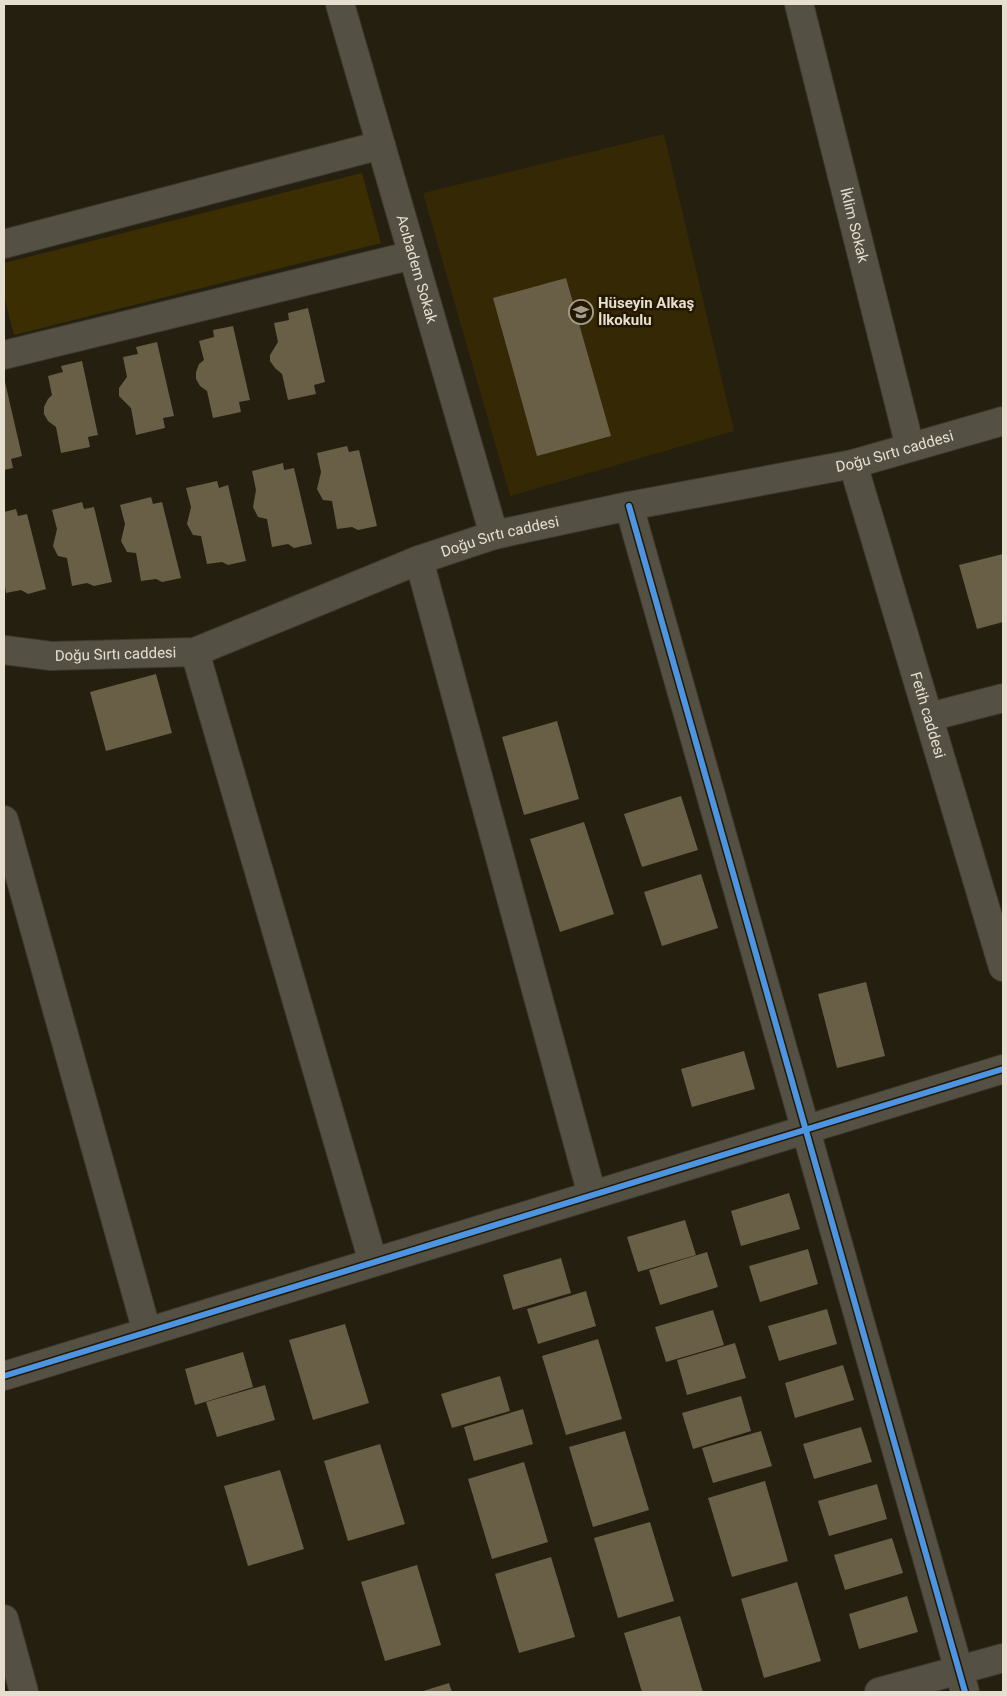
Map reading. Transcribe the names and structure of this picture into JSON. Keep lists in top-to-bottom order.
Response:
{
  "streets": {
    "street": [
      "İklim Sokak",
      "Acıbadem Sokak",
      "Doğu Sırtı caddesi",
      "Fetih caddesi"
    ]
  },
  "crossings": [
    ["İklim Sokak", "Doğu Sırtı caddesi"],
    ["Acıbadem Sokak", "Doğu Sırtı caddesi"],
    ["Doğu Sırtı caddesi", "Fetih caddesi"]
  ],
  "places": {
    "school or university": ["Hüseyin Alkaş İlkokulu"]
  }
}
